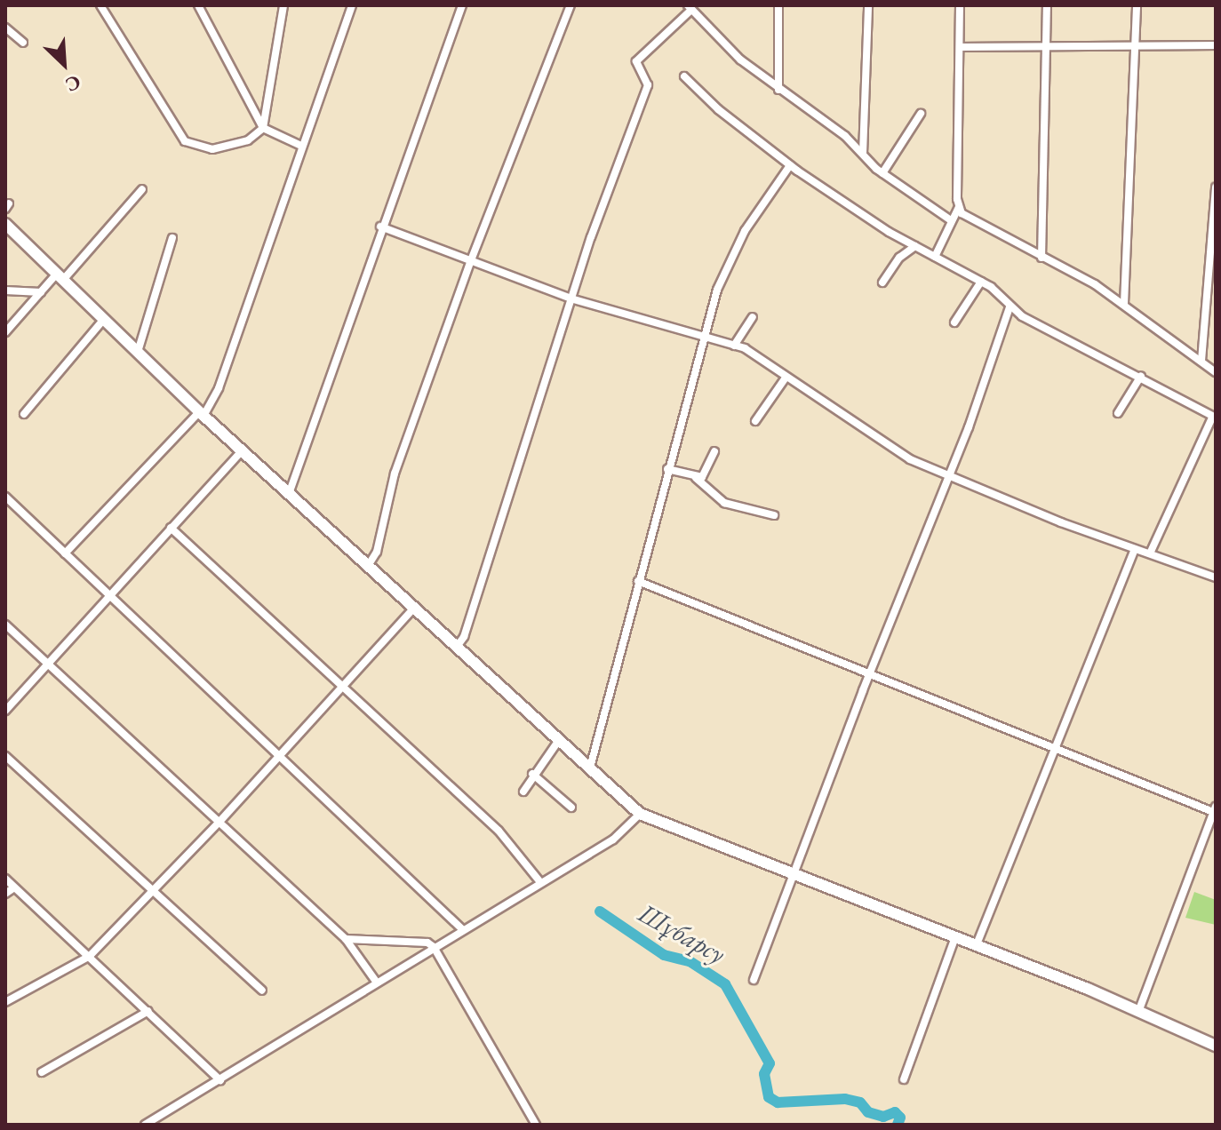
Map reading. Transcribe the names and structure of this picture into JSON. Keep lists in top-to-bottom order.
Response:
{
  "water": ["Шұбарсу"],
  "north": "bottom right"
}
